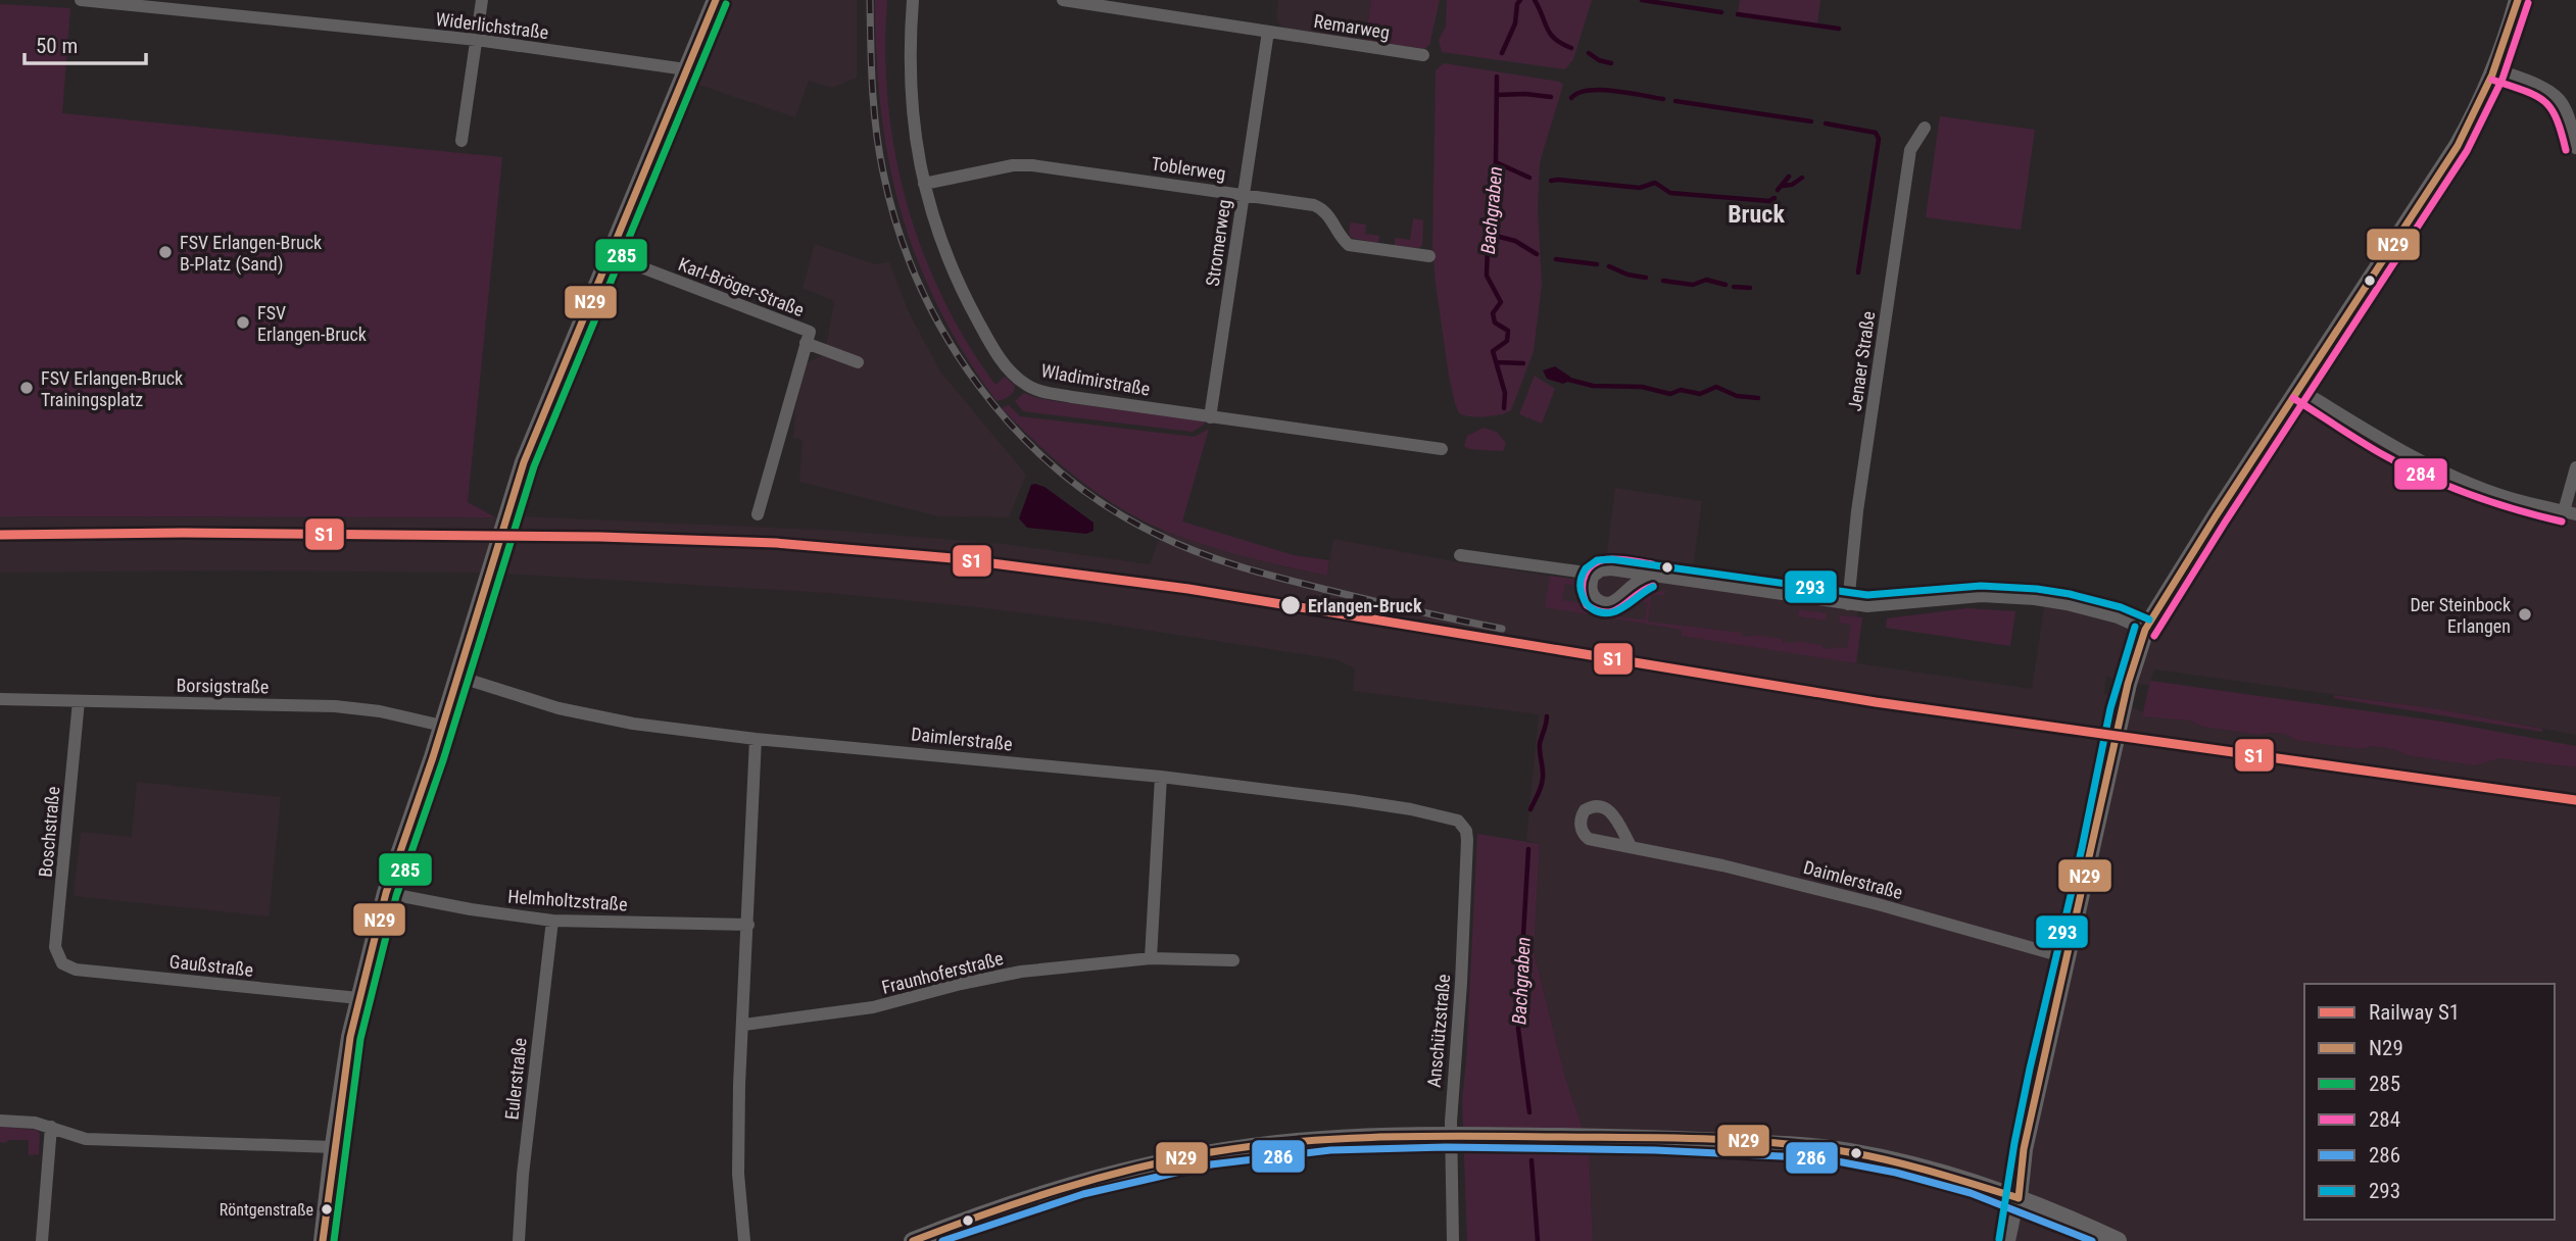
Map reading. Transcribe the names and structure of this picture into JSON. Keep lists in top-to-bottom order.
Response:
{
  "streets": {
    "street": [
      "Widerlichstraße",
      "Remarweg",
      "Toblerweg",
      "Stromerweg",
      "Karl-Bröger-Straße",
      "Jenaer Straße",
      "Wladimirstraße",
      "Borsigstraße",
      "Daimlerstraße",
      "Boschstraße",
      "Helmholtzstraße",
      "Gaußstraße",
      "Fraunhoferstraße",
      "Anschützstraße",
      "Eulerstraße"
    ]
  },
  "crossings": [
    ["Remarweg", "Stromerweg"],
    ["Toblerweg", "Stromerweg"],
    ["Toblerweg", "Wladimirstraße"],
    ["Stromerweg", "Wladimirstraße"],
    ["Borsigstraße", "Boschstraße"],
    ["Daimlerstraße", "Anschützstraße"],
    ["Boschstraße", "Gaußstraße"],
    ["Helmholtzstraße", "Eulerstraße"]
  ],
  "districts": ["Bruck"],
  "water": ["Bachgraben"],
  "places": [
    "FSV Erlangen-Bruck B-Platz (Sand)",
    "FSV Erlangen-Bruck",
    "FSV Erlangen-Bruck Trainingsplatz",
    "Erlangen-Bruck",
    "Der Steinbock Erlangen",
    "Röntgenstraße"
  ],
  "lines": [
    "transit line N29",
    "transit line 284",
    "transit line 285",
    "rail line S1",
    "transit line 293",
    "transit line 286"
  ],
  "legend": [
    "Railway S1",
    "N29",
    "285",
    "284",
    "286",
    "293"
  ],
  "scale_bar": "50 m"
}
